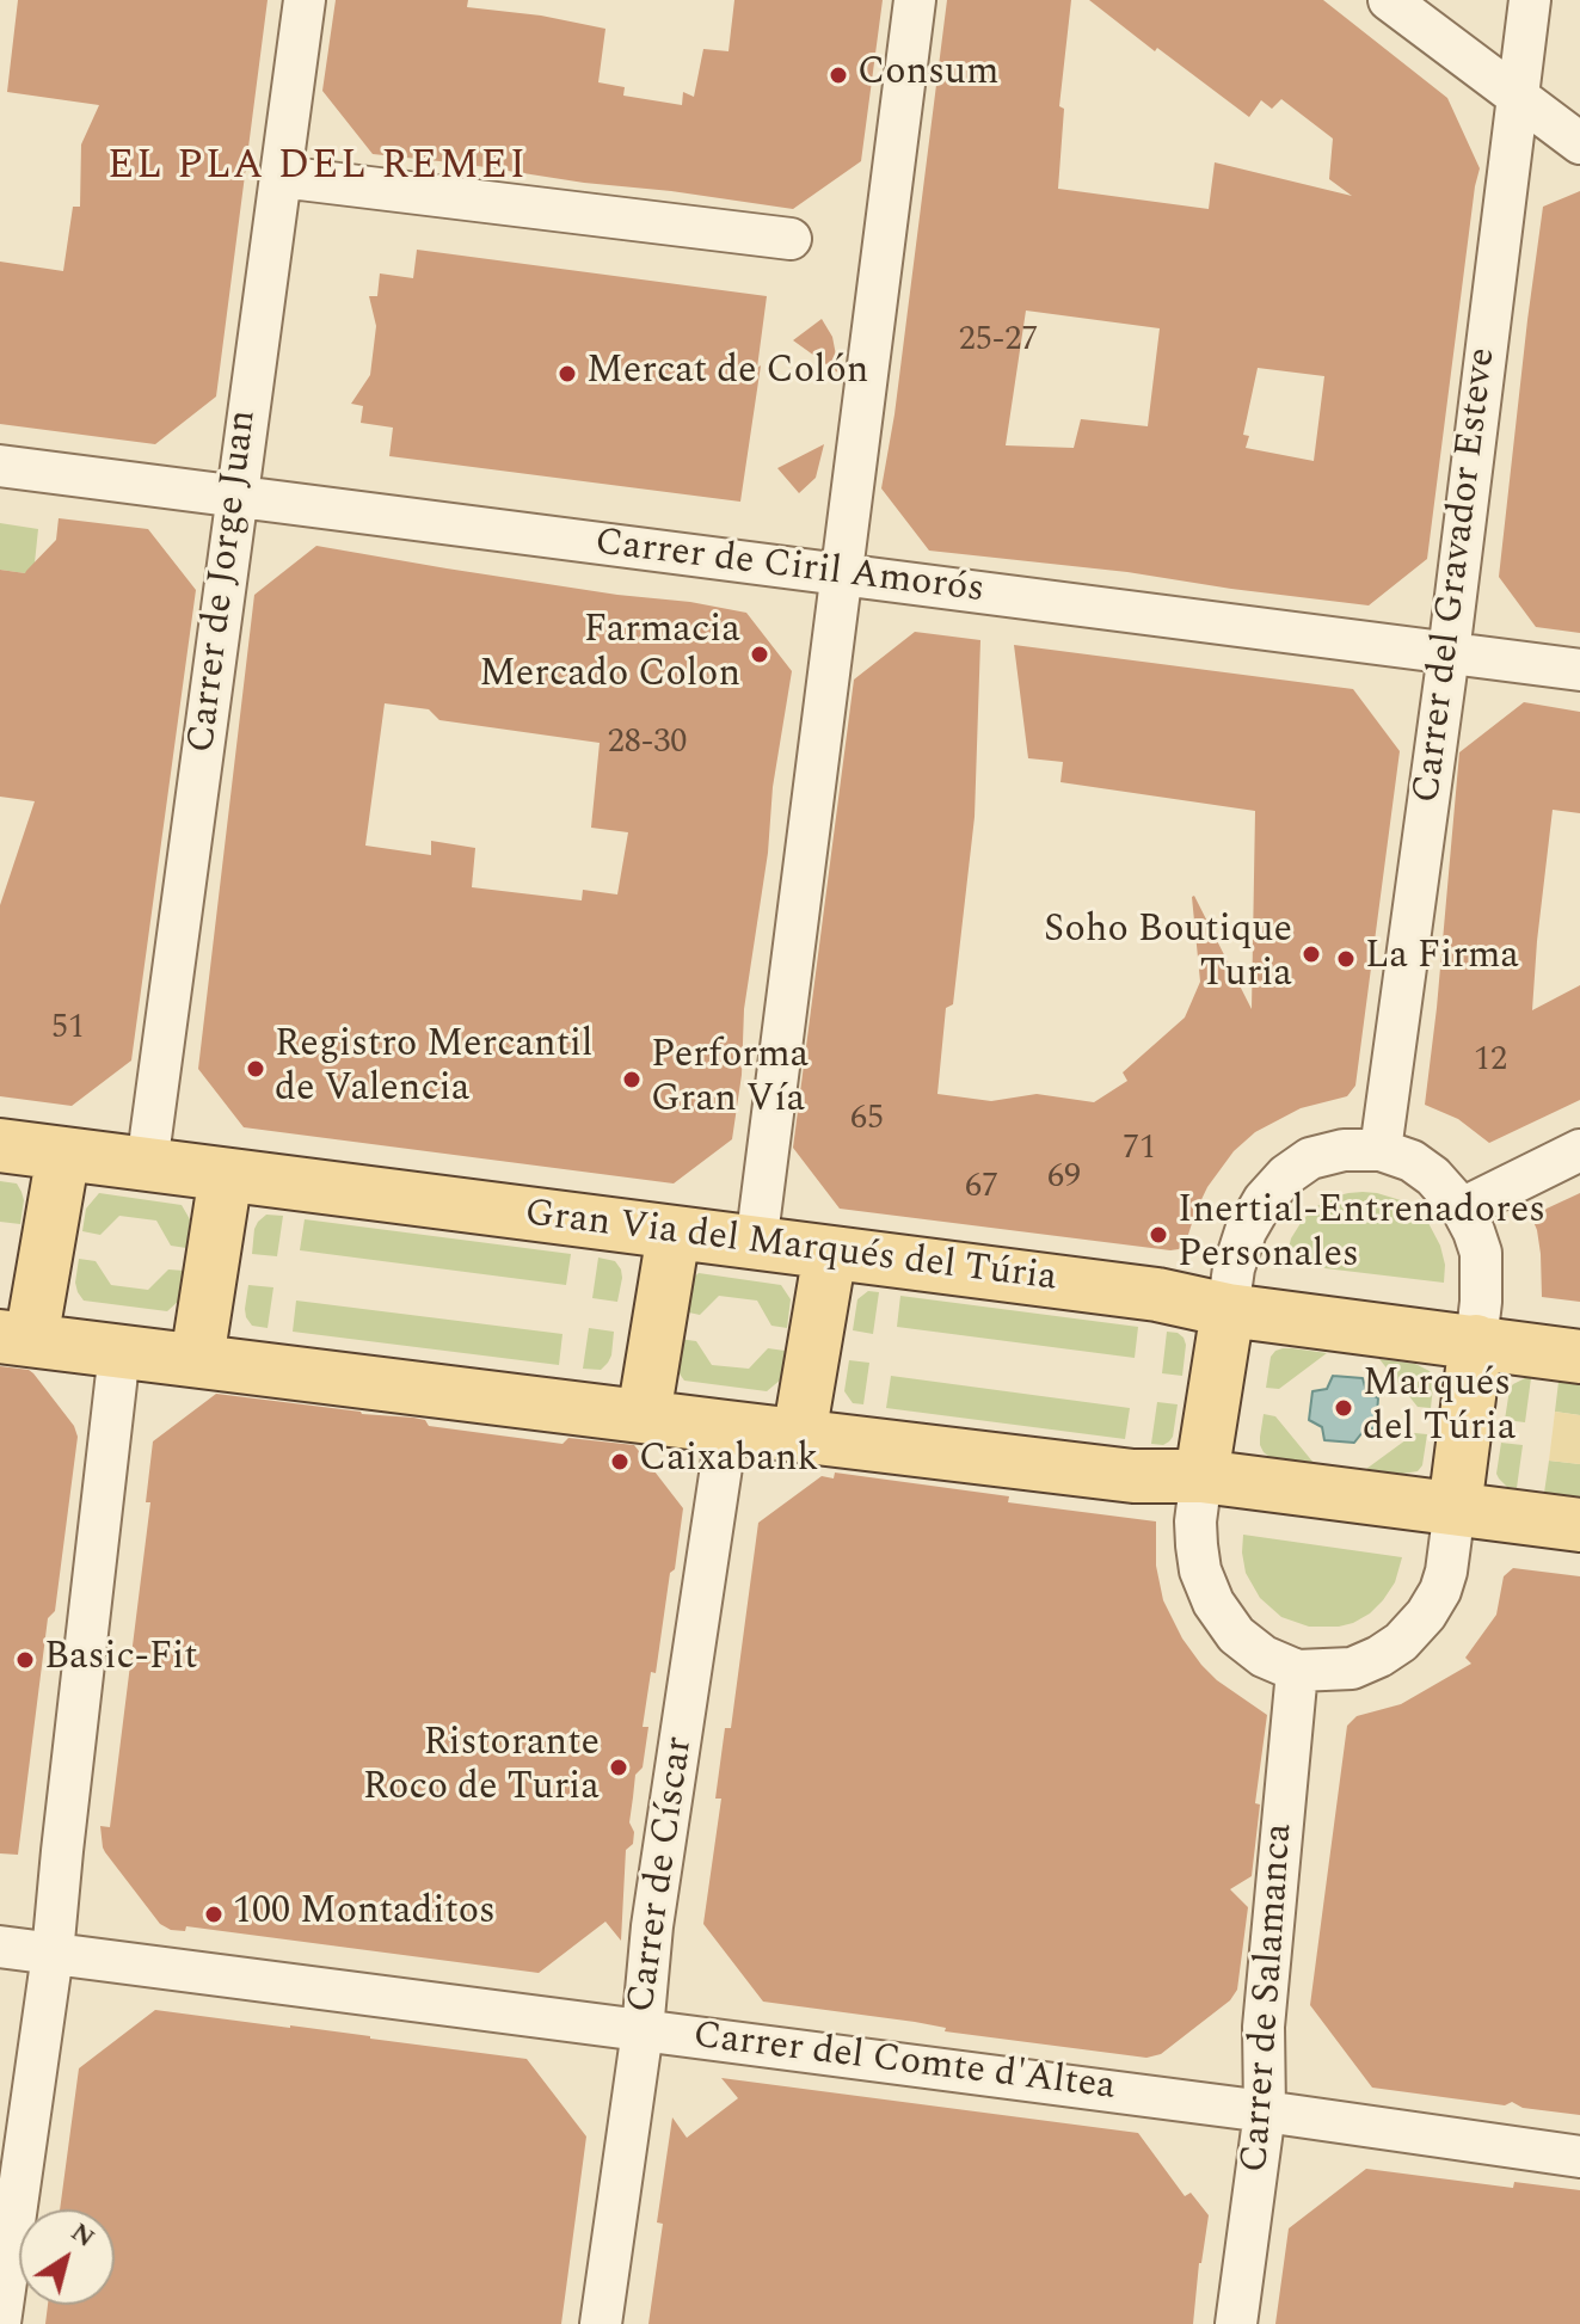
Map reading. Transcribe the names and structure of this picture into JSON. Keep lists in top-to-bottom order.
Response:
{
  "streets": {
    "main road": ["Gran Via del Marqués del Túria"],
    "street": [
      "Carrer de Ciril Amorós",
      "Carrer del Gravador Esteve",
      "Carrer de Jorge Juan",
      "Carrer de Císcar",
      "Carrer de Salamanca",
      "Carrer del Comte d'Altea"
    ]
  },
  "crossings": [
    ["Carrer de Ciril Amorós", "Carrer del Gravador Esteve"],
    ["Carrer de Ciril Amorós", "Carrer de Jorge Juan"],
    ["Carrer de Jorge Juan", "Gran Via del Marqués del Túria"],
    ["Carrer de Císcar", "Carrer del Comte d'Altea"],
    ["Carrer de Salamanca", "Carrer del Comte d'Altea"]
  ],
  "districts": ["EL PLA DEL REMEI"],
  "places": [
    "Consum",
    "Mercat de Colón",
    "Farmacia Mercado Colon",
    "Soho Boutique Turia",
    "La Firma",
    "Registro Mercantil de Valencia",
    "Performa Gran Vía",
    "Inertial-Entrenadores Personales",
    "Marqués del Túria",
    "Caixabank",
    "Basic-Fit",
    "Ristorante Roco de Turia",
    "100 Montaditos"
  ],
  "house_numbers": [
    "25-27",
    "28-30",
    "51",
    "12",
    "65",
    "71",
    "69",
    "67"
  ],
  "north": "top right"
}
